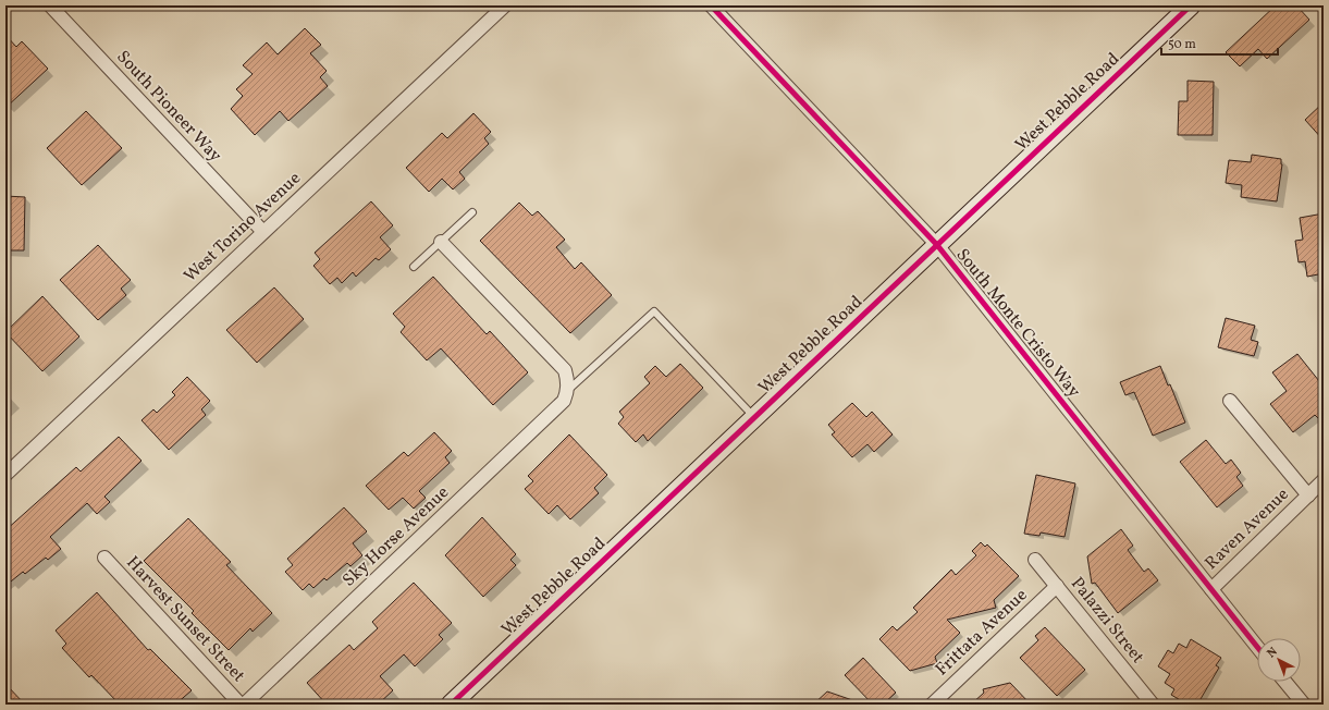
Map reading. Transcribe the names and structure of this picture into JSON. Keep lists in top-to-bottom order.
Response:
{
  "streets": {
    "street": [
      "West Pebble Road",
      "South Pioneer Way",
      "West Torino Avenue",
      "South Monte Cristo Way",
      "Raven Avenue",
      "Sky Horse Avenue",
      "Harvest Sunset Street",
      "Palazzi Street",
      "Frittata Avenue"
    ]
  },
  "crossings": [
    ["West Pebble Road", "South Monte Cristo Way"],
    ["South Pioneer Way", "West Torino Avenue"],
    ["South Monte Cristo Way", "Raven Avenue"],
    ["Sky Horse Avenue", "Harvest Sunset Street"],
    ["Palazzi Street", "Frittata Avenue"]
  ],
  "scale_bar": "50 m",
  "north": "top left"
}
